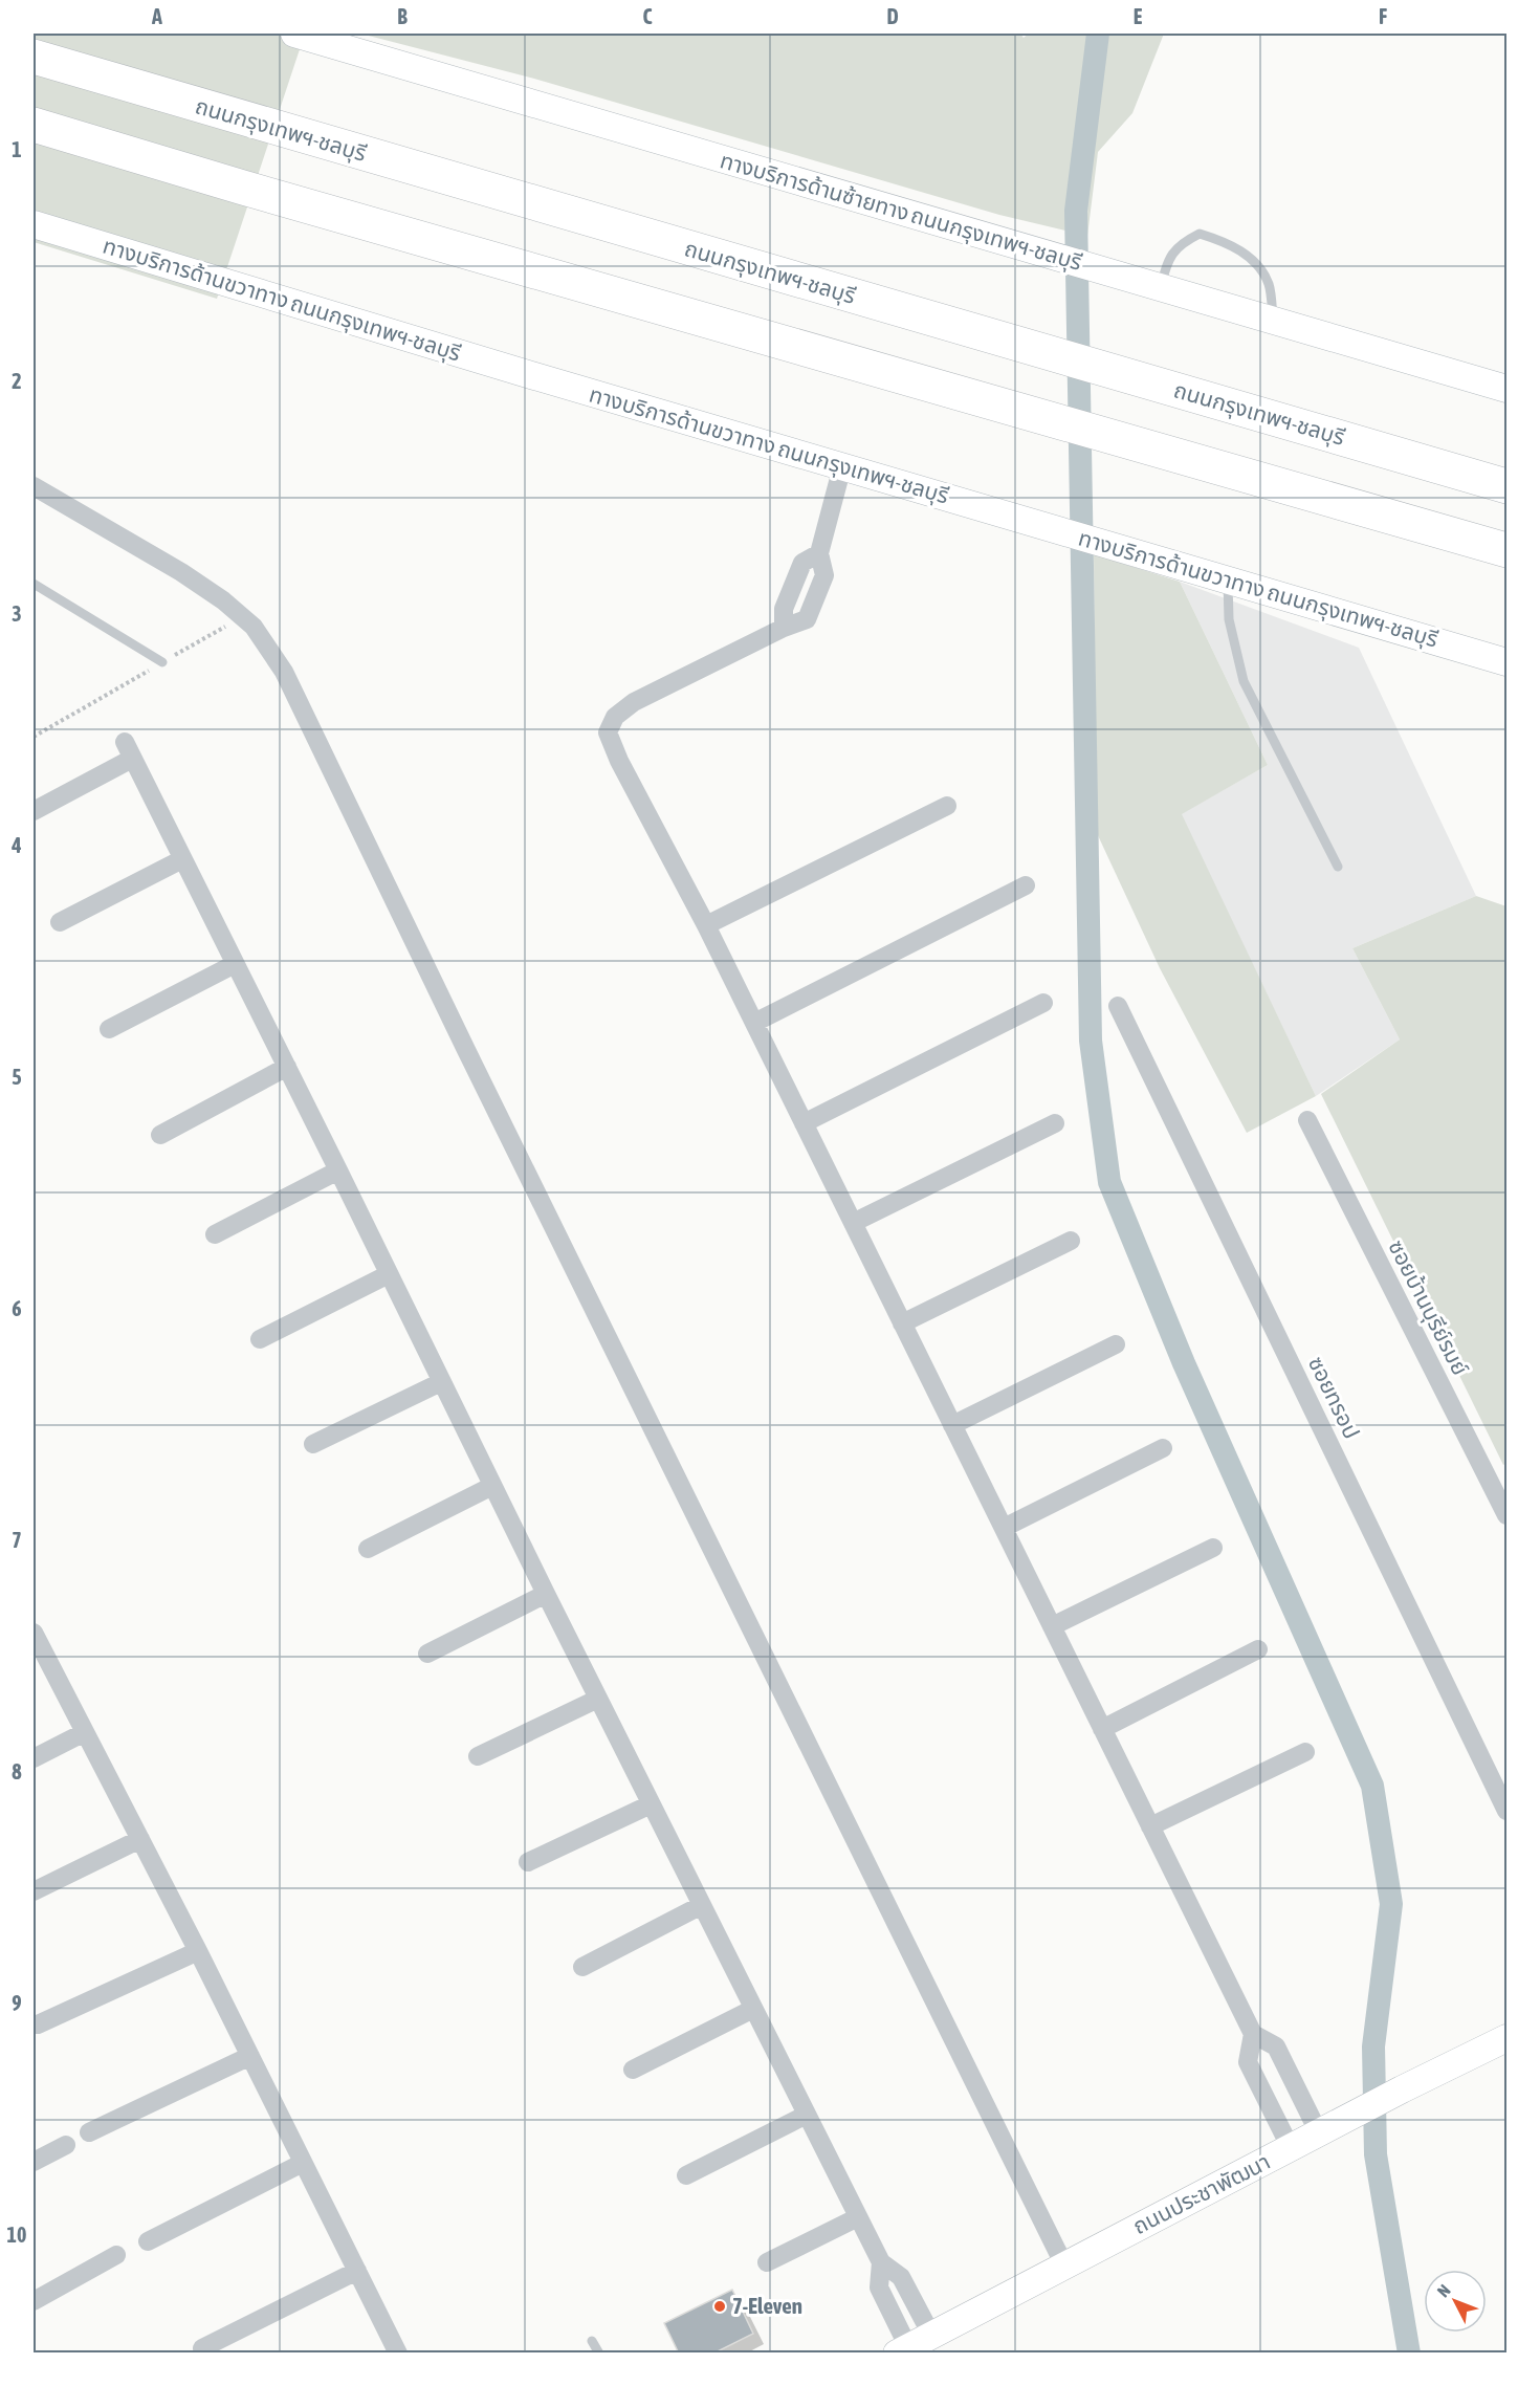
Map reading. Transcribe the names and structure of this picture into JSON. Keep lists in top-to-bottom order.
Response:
{
  "streets": {
    "highway": ["ถนนกรุงเทพฯ-ชลบุรี"],
    "main road": ["ทางบริการด้านซ้ายทาง ถนนกรุงเทพฯ-ชลบุรี", "ทางบริการด้านขวาทาง ถนนกรุงเทพฯ-ชลบุรี", "ถนนประชาพัฒนา"],
    "street": ["ซอยบ้านบุรีย์รมย์", "ซอยทรอป"]
  },
  "places": ["7-Eleven"],
  "north": "top left",
  "grid": {
    "columns": [
      "A",
      "B",
      "C",
      "D",
      "E",
      "F"
    ],
    "rows": [
      "1",
      "2",
      "3",
      "4",
      "5",
      "6",
      "7",
      "8",
      "9",
      "10"
    ]
  }
}
